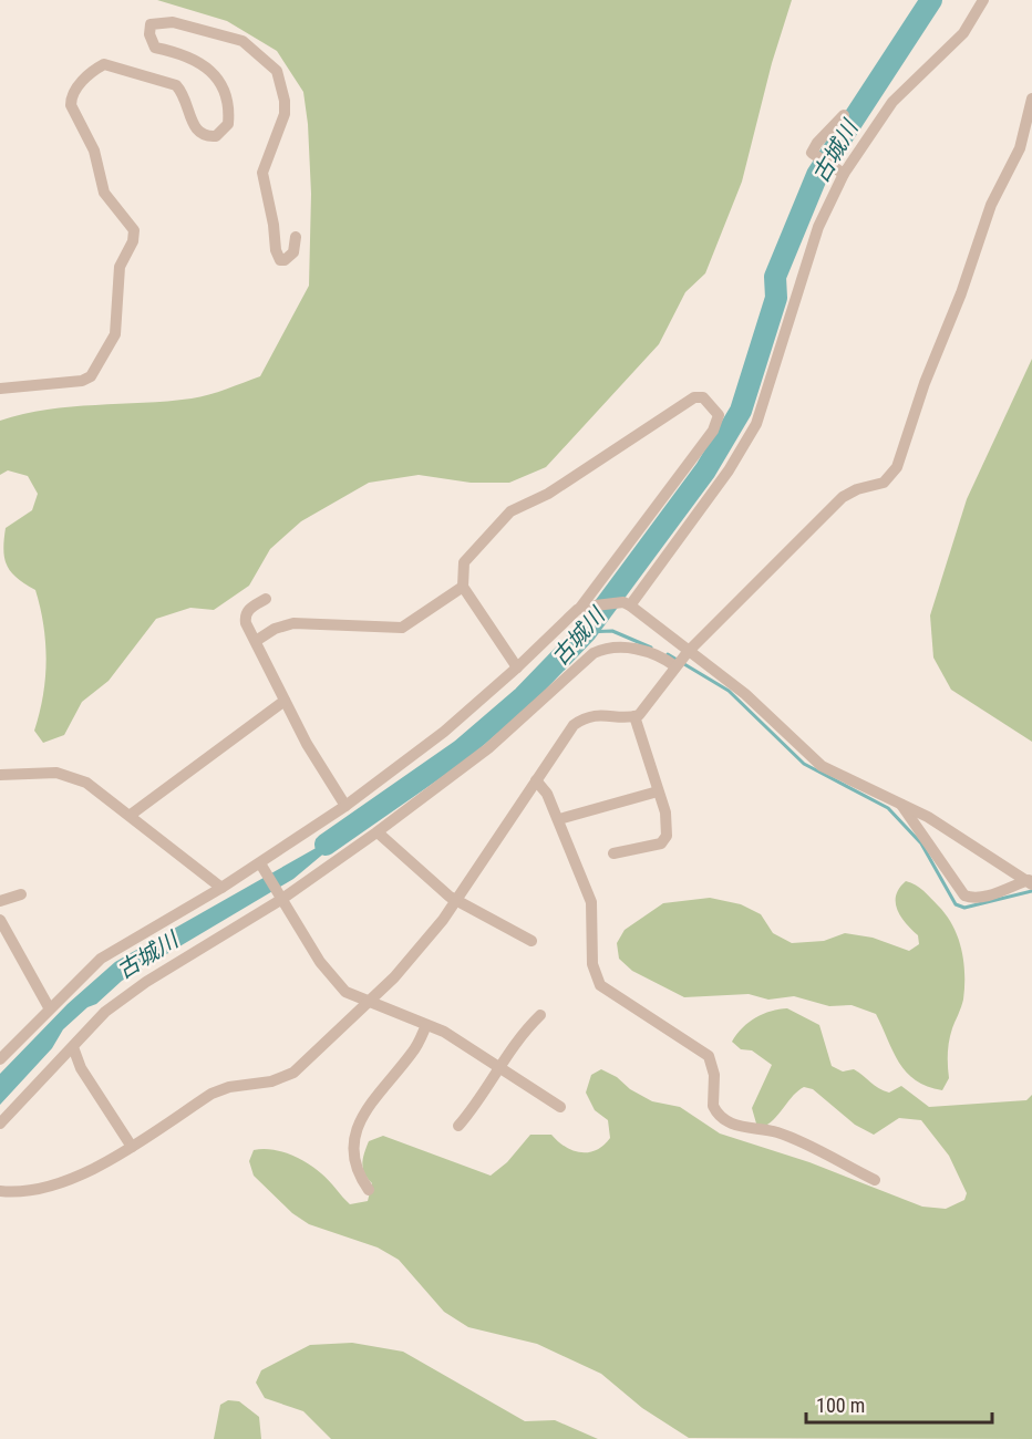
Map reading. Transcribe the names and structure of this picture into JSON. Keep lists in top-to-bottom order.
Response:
{
  "water": ["古城川"],
  "scale_bar": "100 m"
}
